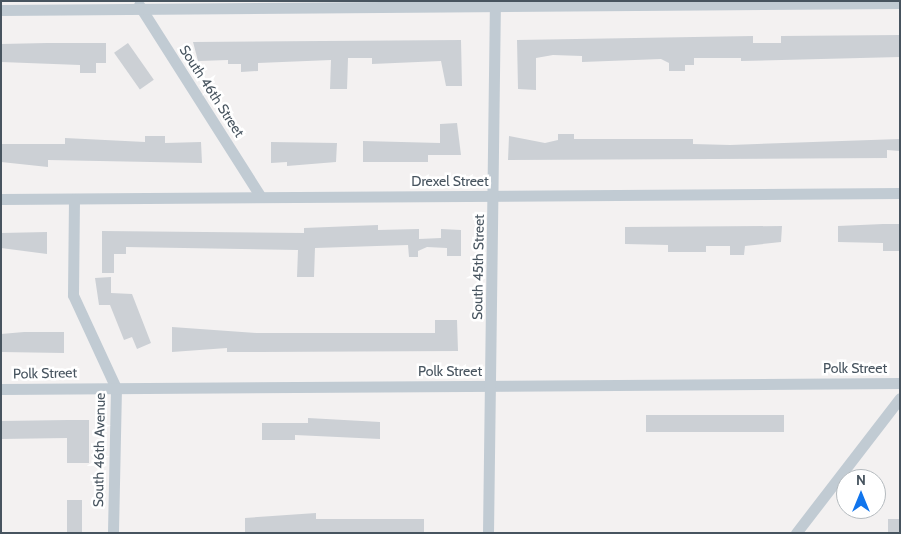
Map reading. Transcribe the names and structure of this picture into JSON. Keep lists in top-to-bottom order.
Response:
{
  "streets": {
    "street": [
      "South 46th Street",
      "Drexel Street",
      "South 45th Street",
      "Polk Street",
      "South 46th Avenue"
    ]
  },
  "crossings": [
    ["South 46th Street", "Drexel Street"],
    ["Drexel Street", "South 45th Street"],
    ["Drexel Street", "South 46th Avenue"],
    ["South 45th Street", "Polk Street"],
    ["Polk Street", "South 46th Avenue"]
  ],
  "north": "top"
}
